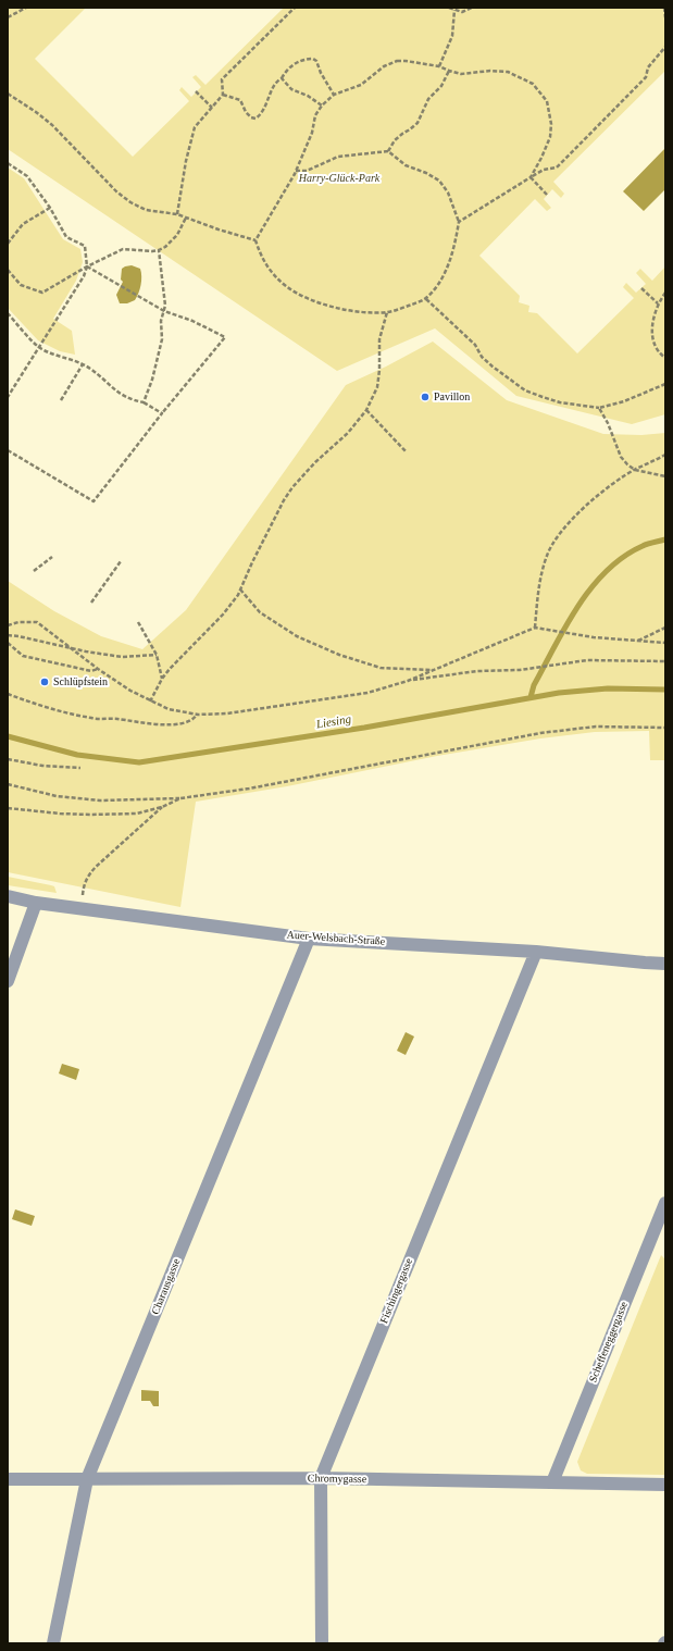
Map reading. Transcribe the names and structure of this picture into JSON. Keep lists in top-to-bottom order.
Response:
{
  "streets": {
    "street": [
      "Auer-Welsbach-Straße",
      "Charausgasse",
      "Fischingergasse",
      "Scheffeneggergasse",
      "Chromygasse"
    ]
  },
  "crossings": [
    ["Auer-Welsbach-Straße", "Charausgasse"],
    ["Auer-Welsbach-Straße", "Fischingergasse"],
    ["Charausgasse", "Chromygasse"],
    ["Fischingergasse", "Chromygasse"],
    ["Scheffeneggergasse", "Chromygasse"]
  ],
  "water": ["Liesing"],
  "parks": ["Harry-Glück-Park"],
  "places": ["Pavillon", "Schlüpfstein"]
}
